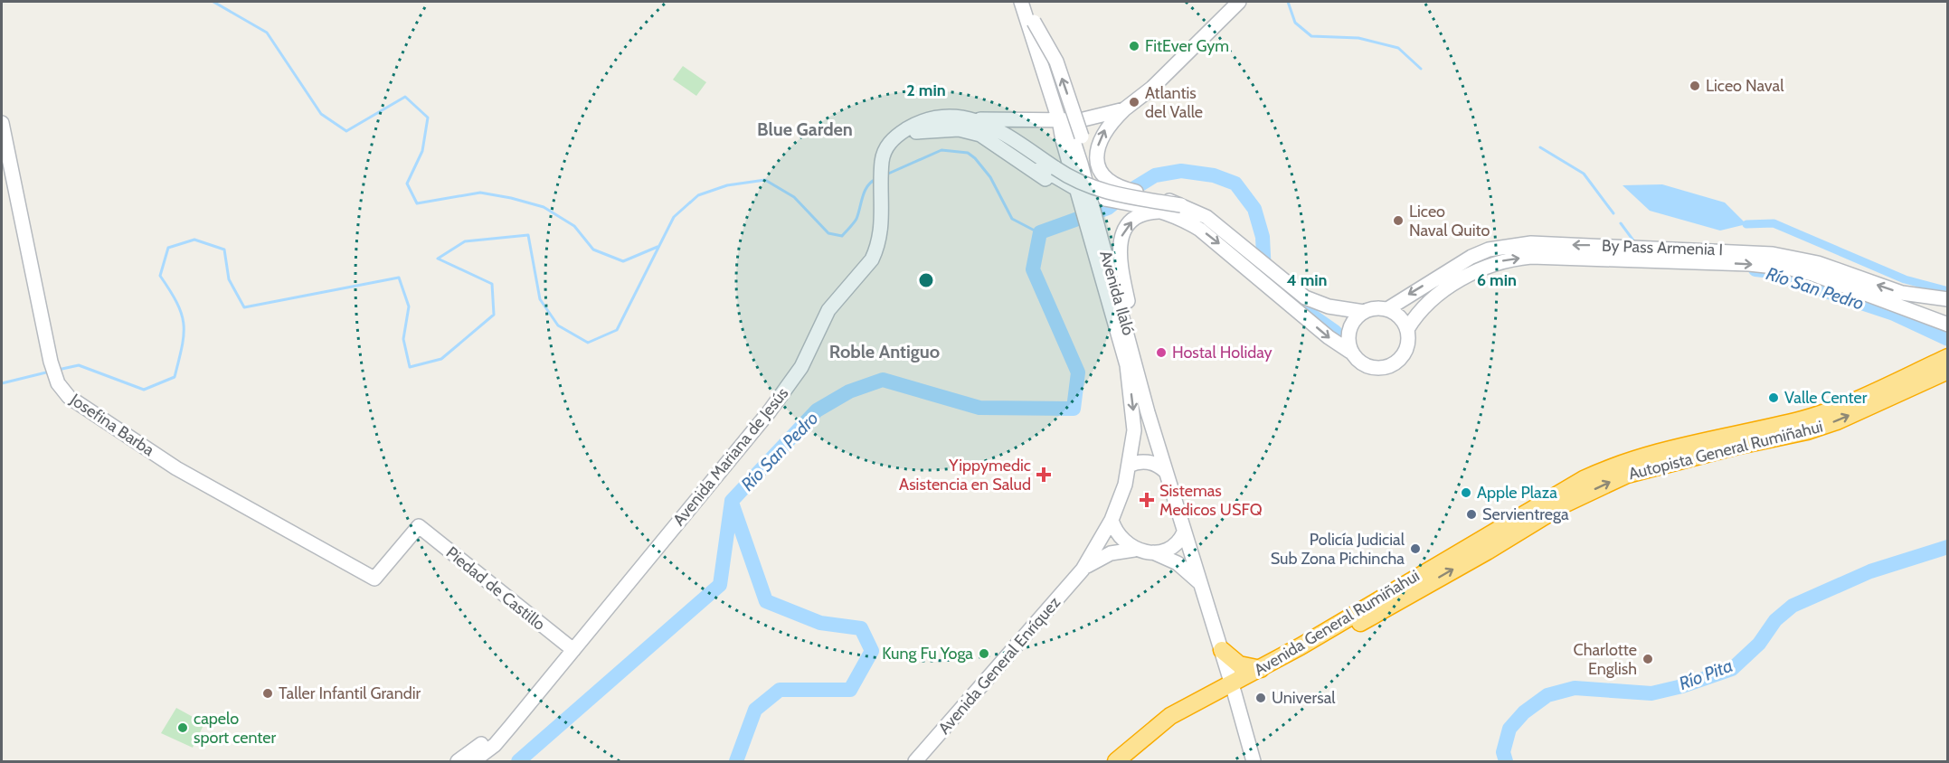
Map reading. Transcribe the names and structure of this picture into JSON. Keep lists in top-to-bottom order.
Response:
{
  "streets": {
    "highway": ["Autopista General Rumiñahui", "Avenida General Rumiñahui"],
    "main road": [
      "By Pass Armenia I",
      "Avenida Ilaló",
      "Josefina Barba",
      "Avenida Mariana de Jesús",
      "Piedad de Castillo",
      "Avenida General Enríquez"
    ]
  },
  "crossings": [
    ["Avenida Ilaló", "Avenida General Enríquez"],
    ["Josefina Barba", "Piedad de Castillo"],
    ["Autopista General Rumiñahui", "Avenida General Rumiñahui"],
    ["Avenida Mariana de Jesús", "Piedad de Castillo"]
  ],
  "districts": ["Blue Garden", "Roble Antiguo"],
  "water": ["Río San Pedro", "Río Pita"],
  "places": {
    "other": [
      "FitEver Gym",
      "Liceo Naval",
      "Atlantis del Valle",
      "Liceo Naval Quito",
      "Hostal Holiday",
      "Valle Center",
      "Apple Plaza",
      "Servientrega",
      "Policía Judicial Sub Zona Pichincha",
      "Kung Fu Yoga",
      "Charlotte English",
      "Taller Infantil Grandir",
      "Universal",
      "capelo sport center"
    ],
    "health": ["Yippymedic Asistencia en Salud", "Sistemas Medicos USFQ"]
  },
  "rings": ["2 min", "4 min", "6 min"]
}
